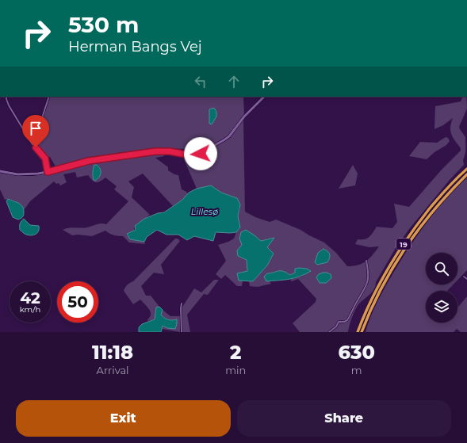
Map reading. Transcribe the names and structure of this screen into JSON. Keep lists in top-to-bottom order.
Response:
{
  "streets": {
    "highway": ["19"]
  },
  "water": ["Lillesø"],
  "page": {
    "turn": ["530 m", "Herman Bangs Vej"],
    "speed": "42 km/h",
    "limit": "50",
    "eta": [
      "11:18",
      "Arrival",
      "2",
      "min",
      "630",
      "m"
    ],
    "buttons": ["Exit", "Share"]
  }
}
